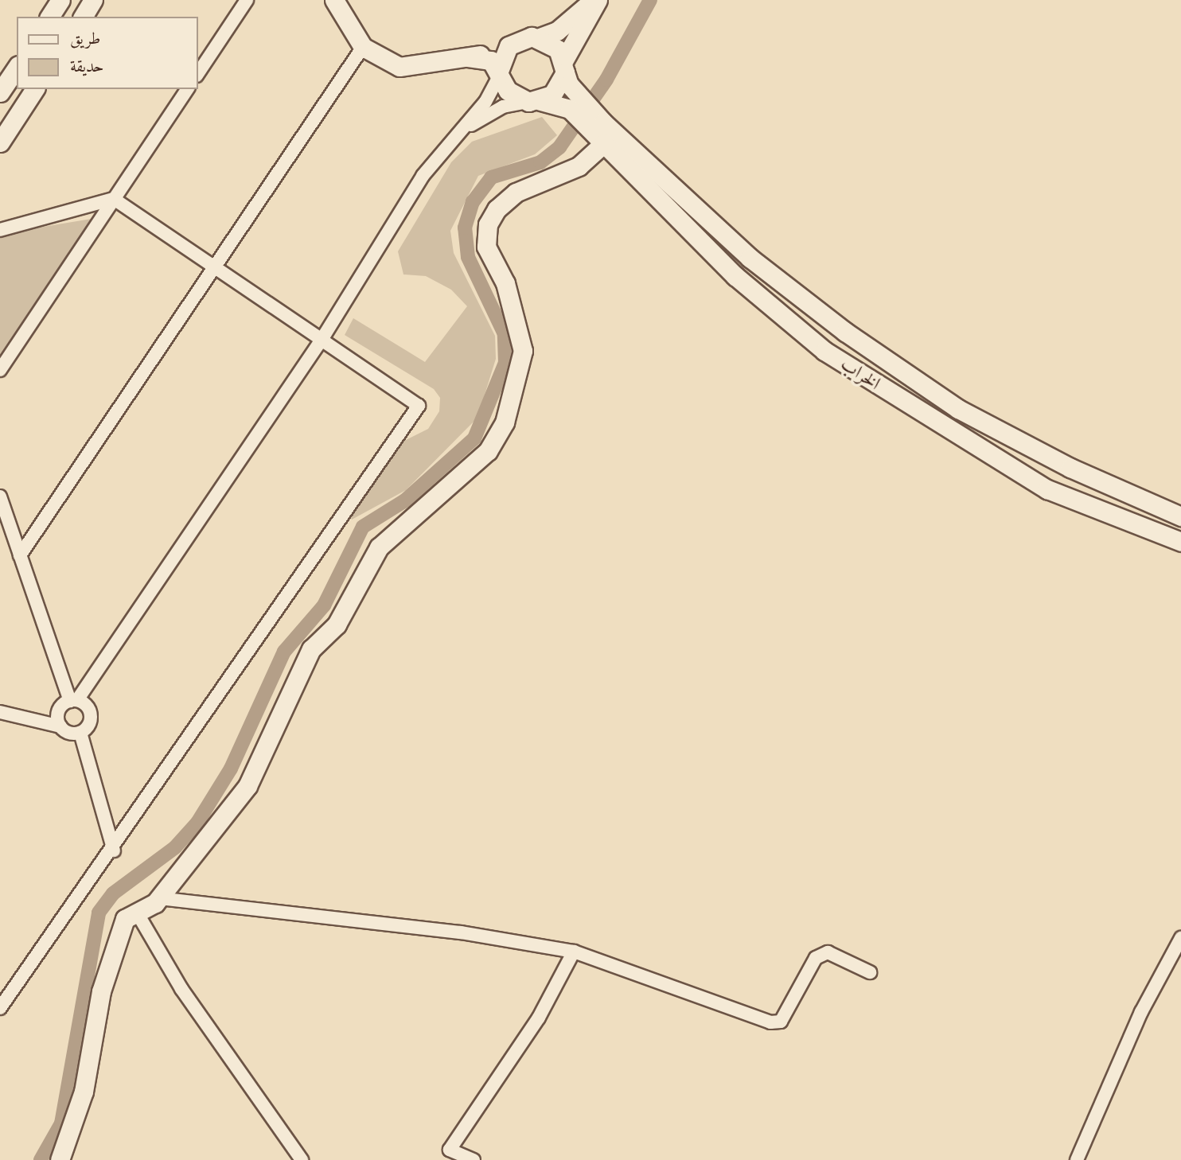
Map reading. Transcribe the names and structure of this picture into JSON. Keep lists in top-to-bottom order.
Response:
{
  "streets": {
    "main road": ["الخراب"]
  },
  "legend": ["طريق", "حديقة"]
}
